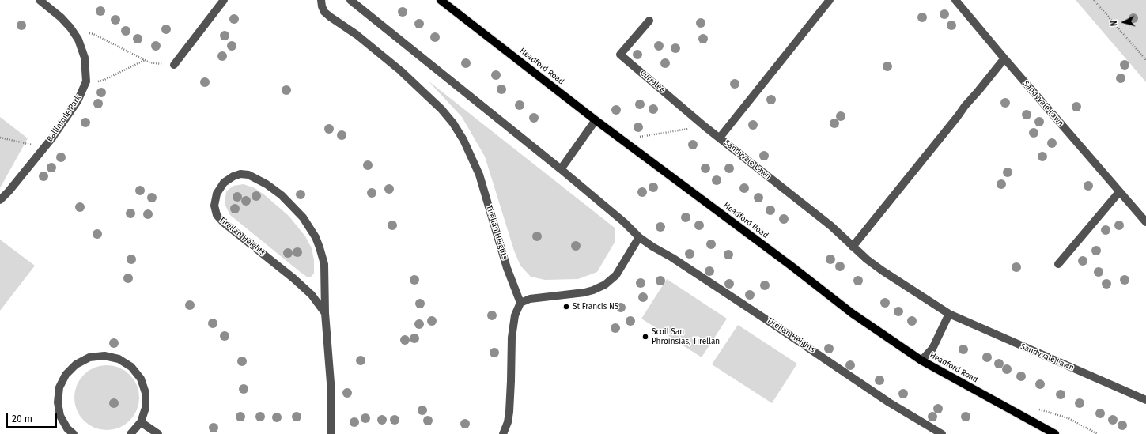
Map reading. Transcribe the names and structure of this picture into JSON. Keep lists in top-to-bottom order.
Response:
{
  "streets": {
    "main road": ["Headford Road"],
    "street": [
      "Curralee",
      "Sandyvale Lawn",
      "Ballinfoile Park",
      "Tirellan Heights"
    ]
  },
  "crossings": [
    ["Curralee", "Sandyvale Lawn"]
  ],
  "places": ["St Francis NS", "Scoil San Phroinsias, Tirellan"],
  "scale_bar": "20 m",
  "north": "left"
}
